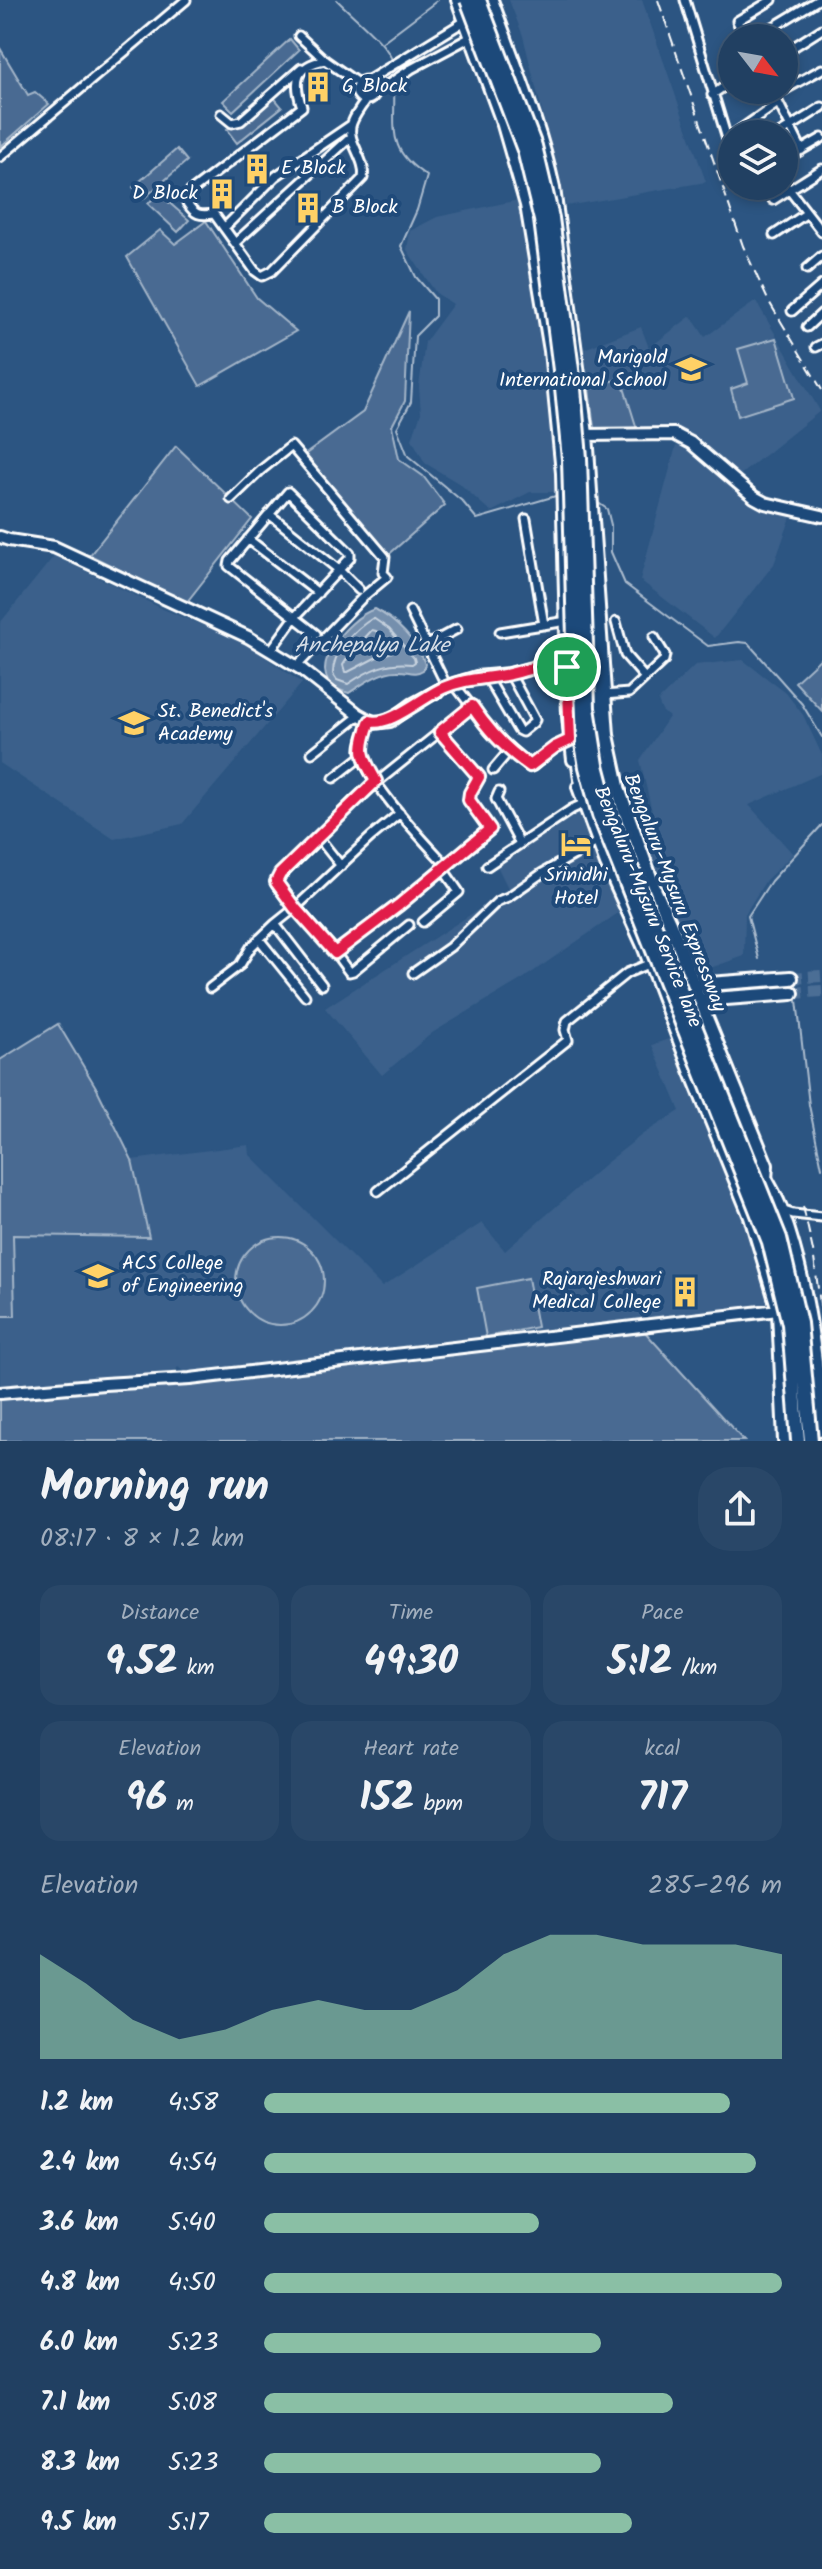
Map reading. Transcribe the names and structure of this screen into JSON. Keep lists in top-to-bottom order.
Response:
{
  "streets": {
    "highway": ["Bengaluru-Mysuru Expressway"],
    "street": ["Bengaluru-Mysuru Service lane"]
  },
  "water": ["Anchepalya Lake"],
  "places": {
    "building": [
      "G Block",
      "E Block",
      "D Block",
      "B Block",
      "Rajarajeshwari Medical College"
    ],
    "school or university": ["Marigold International School", "St. Benedict's Academy", "ACS College of Engineering"],
    "hotel": ["Srinidhi Hotel"]
  },
  "north": "bottom right",
  "page": {
    "heading": ["Morning run", "08:17 · 8 × 1.2 km"],
    "stats": [
      ["Distance", "9.52 km"],
      ["Time", "49:30"],
      ["Pace", "5:12 /km"],
      ["Elevation", "96 m"],
      ["Heart rate", "152 bpm"],
      ["kcal", "717"]
    ],
    "chart": ["Elevation", "285–296 m"],
    "list": [
      {
        "name": "1.2 km",
        "note": "4:58"
      },
      {
        "name": "2.4 km",
        "note": "4:54"
      },
      {
        "name": "3.6 km",
        "note": "5:40"
      },
      {
        "name": "4.8 km",
        "note": "4:50"
      },
      {
        "name": "6.0 km",
        "note": "5:23"
      },
      {
        "name": "7.1 km",
        "note": "5:08"
      },
      {
        "name": "8.3 km",
        "note": "5:23"
      },
      {
        "name": "9.5 km",
        "note": "5:17"
      }
    ]
  }
}
